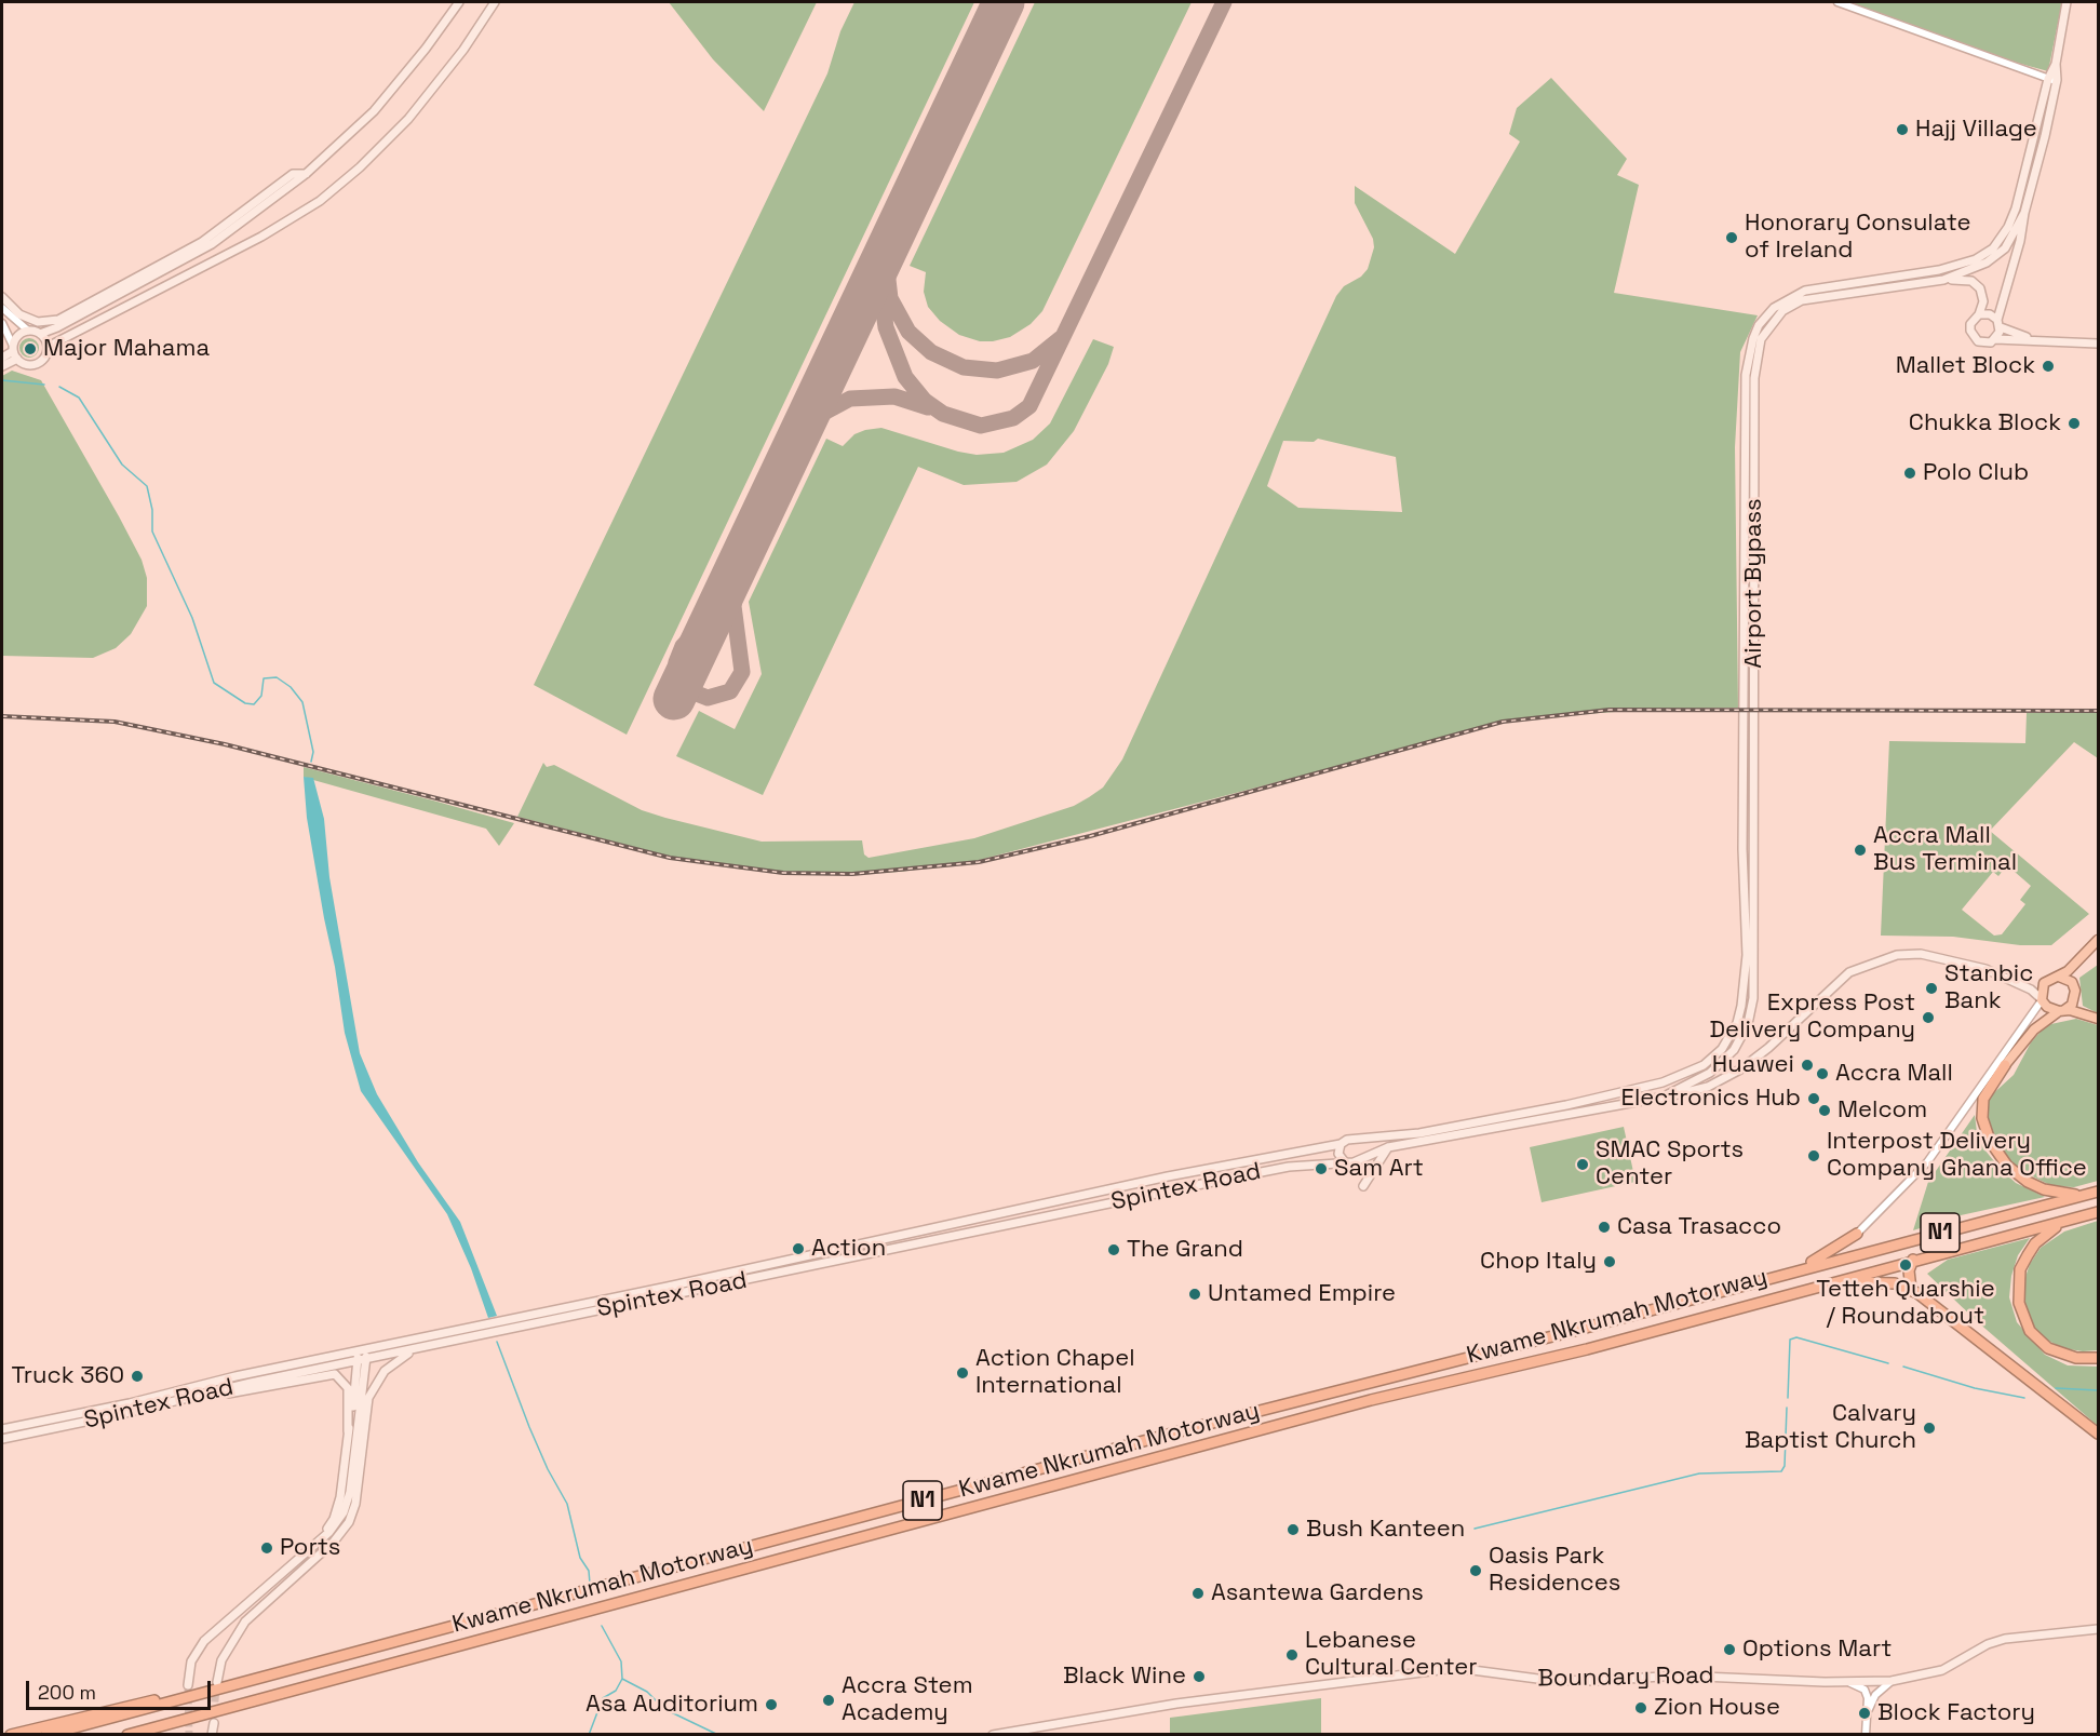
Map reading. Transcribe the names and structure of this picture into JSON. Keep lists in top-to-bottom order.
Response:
{
  "streets": {
    "highway": ["N1", "Kwame Nkrumah Motorway"],
    "main road": ["Airport Bypass", "Spintex Road", "Boundary Road"]
  },
  "crossings": [
    ["Airport Bypass", "Spintex Road"]
  ],
  "places": [
    "Hajj Village",
    "Honorary Consulate of Ireland",
    "Major Mahama",
    "Mallet Block",
    "Chukka Block",
    "Polo Club",
    "Accra Mall Bus Terminal",
    "Stanbic Bank",
    "Express Post Delivery Company",
    "Huawei",
    "Accra Mall",
    "Electronics Hub",
    "Melcom",
    "Interpost Delivery Company Ghana Office",
    "SMAC Sports Center",
    "Sam Art",
    "Casa Trasacco",
    "Action",
    "The Grand",
    "Chop Italy",
    "Tetteh Quarshie / Roundabout",
    "Untamed Empire",
    "Action Chapel International",
    "Truck 360",
    "Calvary Baptist Church",
    "Bush Kanteen",
    "Ports",
    "Oasis Park Residences",
    "Asantewa Gardens",
    "Options Mart",
    "Lebanese Cultural Center",
    "Black Wine",
    "Accra Stem Academy",
    "Asa Auditorium",
    "Zion House",
    "Block Factory"
  ],
  "scale_bar": "200 m"
}
